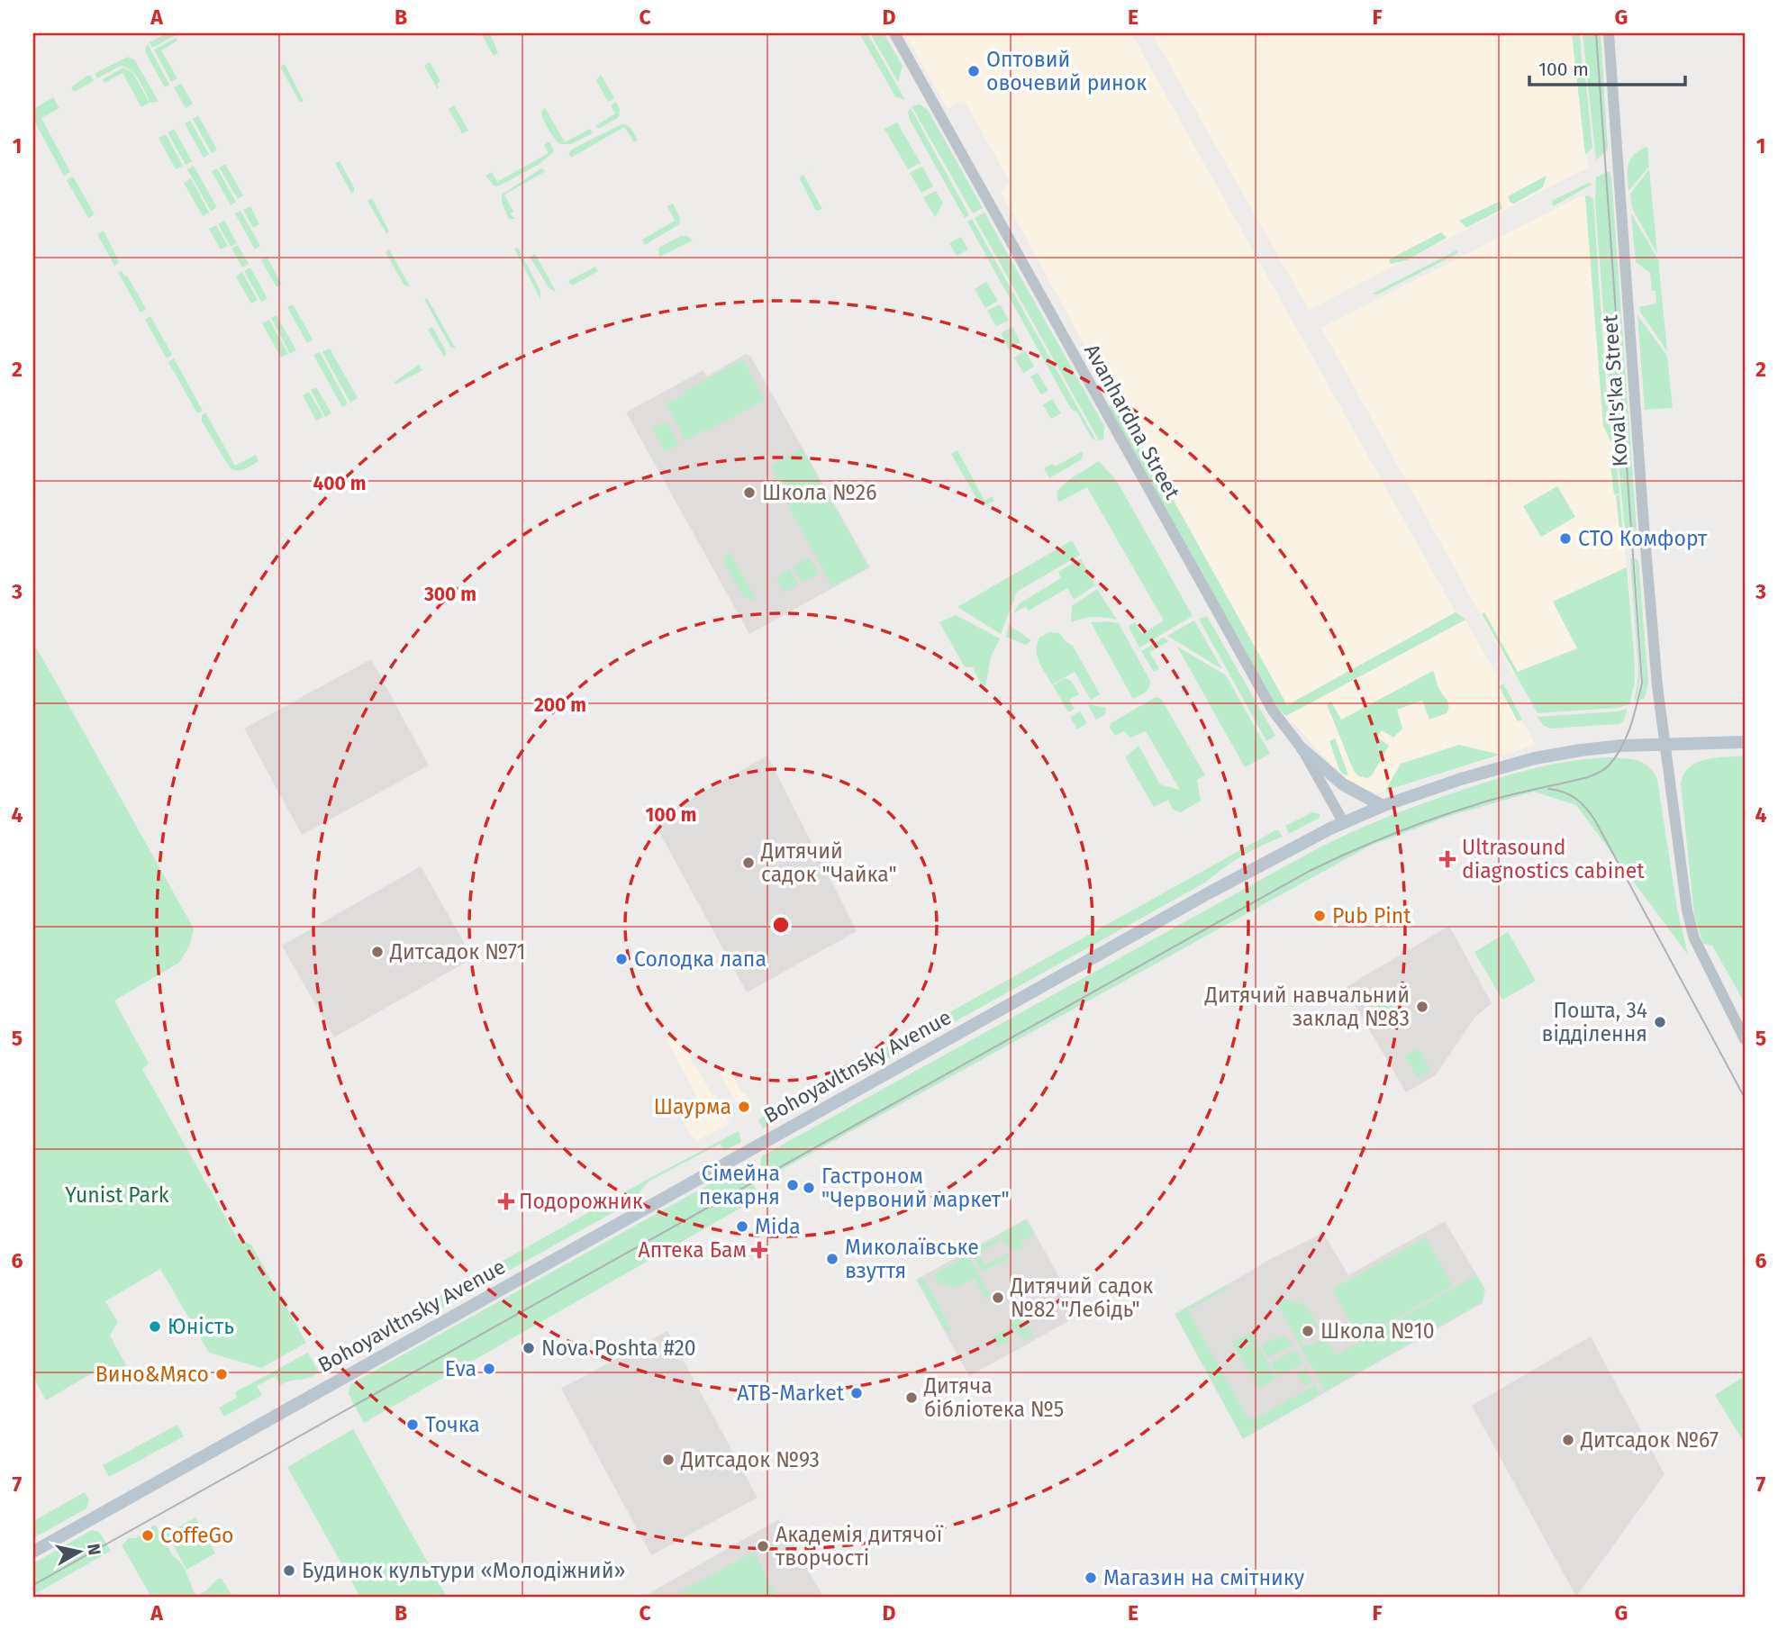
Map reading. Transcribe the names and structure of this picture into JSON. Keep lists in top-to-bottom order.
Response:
{
  "streets": {
    "main road": ["Bohoyavltnsky Avenue"],
    "street": ["Koval's'ka Street", "Avanhardna Street"]
  },
  "crossings": [
    ["Koval's'ka Street", "Bohoyavltnsky Avenue"],
    ["Avanhardna Street", "Bohoyavltnsky Avenue"]
  ],
  "parks": ["Yunist Park"],
  "places": {
    "other": [
      "Оптовий овочевий ринок",
      "Школа №26",
      "СТО Комфорт",
      "Дитячий садок \"Чайка\"",
      "Pub Pint",
      "Дитсадок №71",
      "Солодка лапа",
      "Дитячий навчальний заклад №83",
      "Пошта, 34 відділення",
      "Шаурма",
      "Сімейна пекарня",
      "Гастроном \"Червоний маркет\"",
      "Mida",
      "Миколаївське взуття",
      "Дитячий садок №82 \"Лебідь\"",
      "Юність",
      "Школа №10",
      "Nova Poshta #20",
      "Eva",
      "Вино&Мясо",
      "ATB-Market",
      "Дитяча бібліотека №5",
      "Точка",
      "Дитсадок №67",
      "Дитсадок №93",
      "CoffeGo",
      "Академія дитячої творчості",
      "Будинок культури «Молодіжний»",
      "Магазин на смітнику"
    ],
    "health": ["Ultrasound diagnostics cabinet", "Подорожник", "Аптека Бам"]
  },
  "scale_bar": "100 m",
  "north": "right",
  "grid": {
    "columns": [
      "A",
      "B",
      "C",
      "D",
      "E",
      "F",
      "G"
    ],
    "rows": [
      "1",
      "2",
      "3",
      "4",
      "5",
      "6",
      "7"
    ]
  },
  "rings": [
    "400 m",
    "300 m",
    "200 m",
    "100 m"
  ]
}
